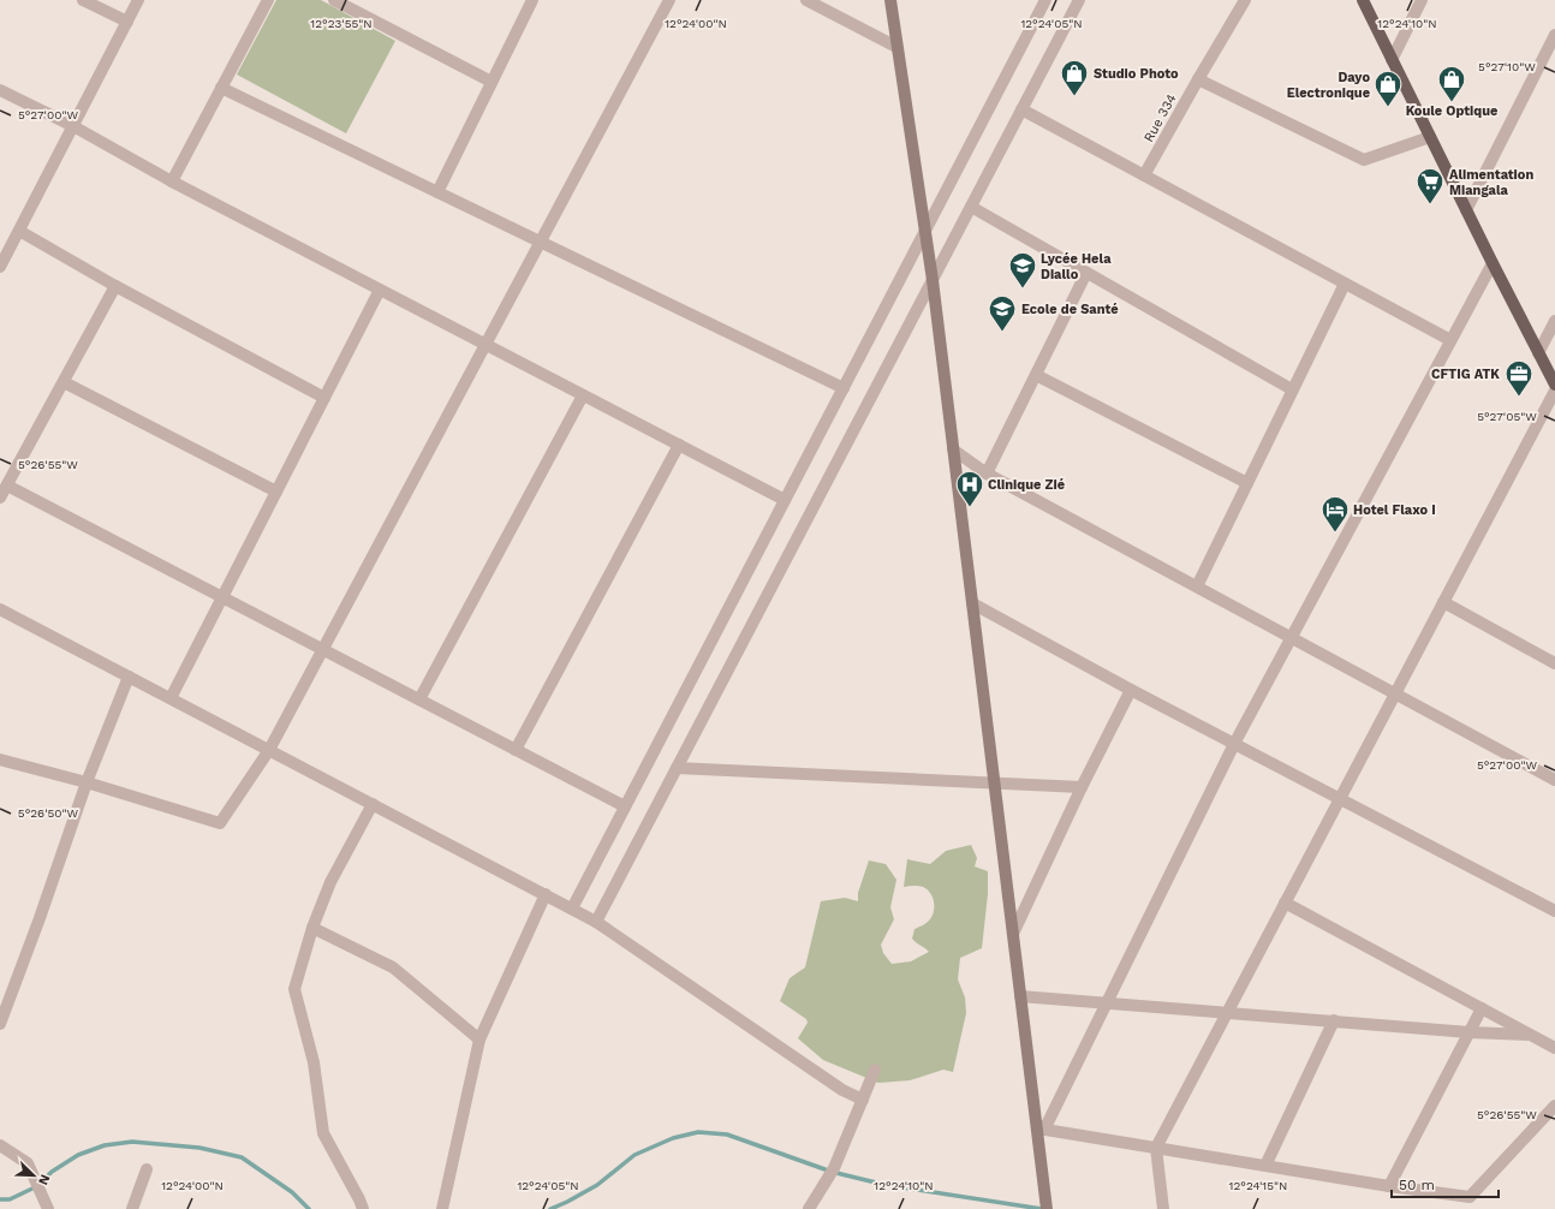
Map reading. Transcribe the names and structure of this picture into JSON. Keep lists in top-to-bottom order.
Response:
{
  "streets": {
    "street": ["Rue 334"]
  },
  "places": {
    "shop": ["Studio Photo", "Koule Optique", "Dayo Electronique"],
    "supermarket": ["Alimentation Miangala"],
    "school or university": ["Lycée Hela Diallo", "Ecole de Santé"],
    "office": ["CFTIG ATK"],
    "hospital": ["Clinique Zié"],
    "hotel": ["Hotel Flaxo I"]
  },
  "scale_bar": "50 m",
  "north": "bottom right",
  "coordinates": [
    "12°23'55\"N",
    "12°24'00\"N",
    "12°24'05\"N",
    "12°24'10\"N",
    "5°27'10\"W",
    "5°27'00\"W",
    "5°27'05\"W",
    "5°26'55\"W",
    "5°26'50\"W",
    "12°24'15\"N"
  ]
}
